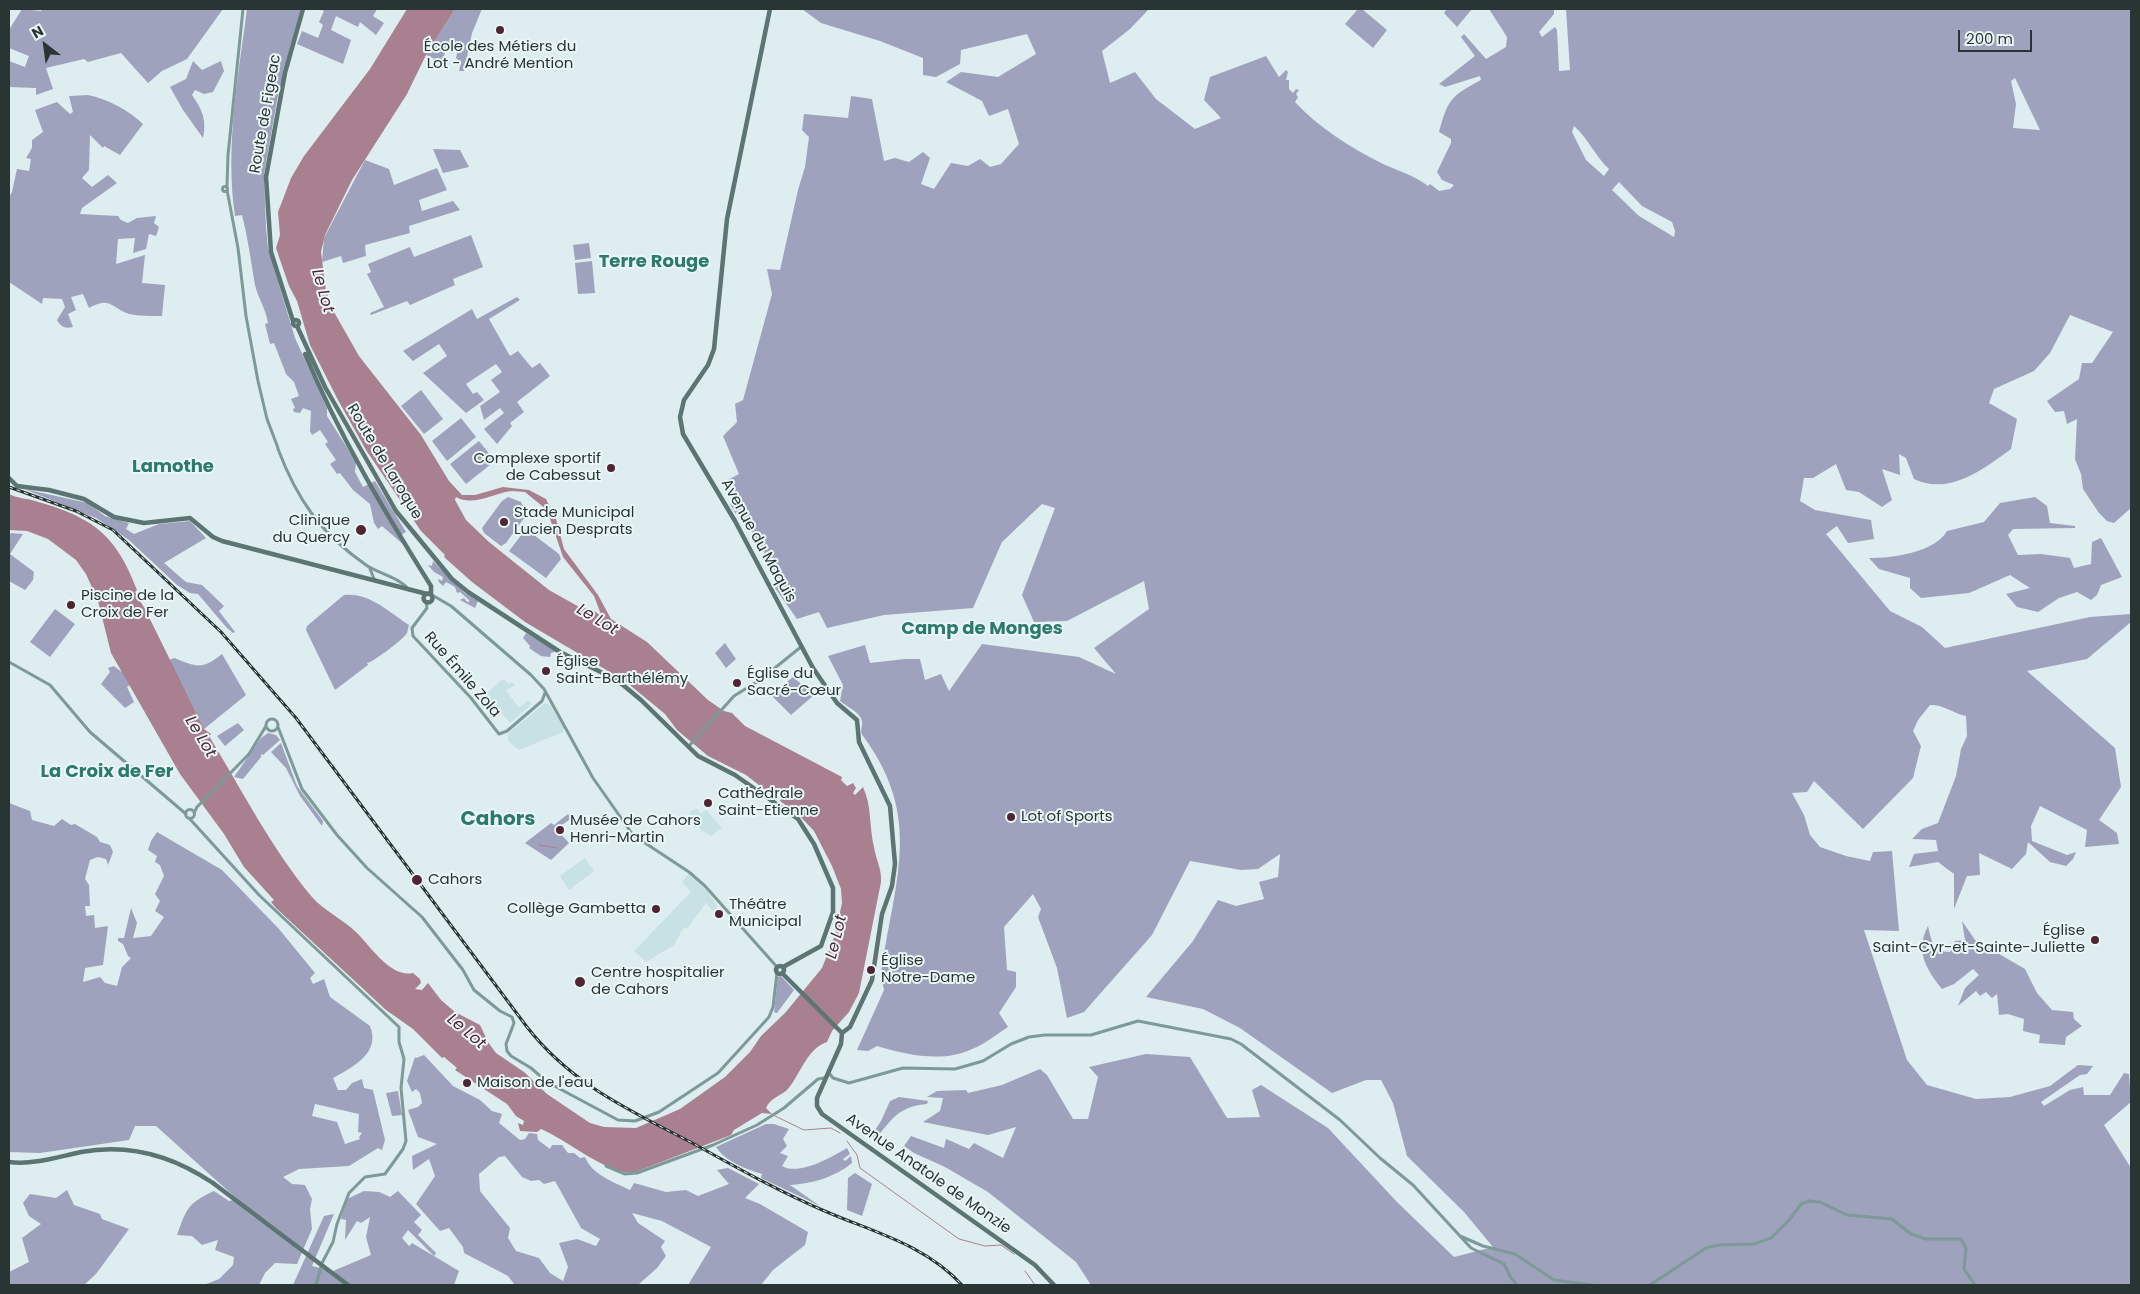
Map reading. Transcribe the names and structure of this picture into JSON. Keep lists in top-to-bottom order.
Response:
{
  "streets": {
    "main road": [
      "Route de Figeac",
      "Route de Laroque",
      "Avenue du Maquis",
      "Avenue Anatole de Monzie"
    ],
    "street": ["Rue Émile Zola"]
  },
  "crossings": [
    ["Route de Figeac", "Route de Laroque"],
    ["Avenue du Maquis", "Avenue Anatole de Monzie"]
  ],
  "districts": [
    "Terre Rouge",
    "Lamothe",
    "Camp de Monges",
    "La Croix de Fer",
    "Cahors"
  ],
  "water": ["Le Lot"],
  "places": [
    "École des Métiers du Lot - André Mention",
    "Complexe sportif de Cabessut",
    "Stade Municipal Lucien Desprats",
    "Clinique du Quercy",
    "Piscine de la Croix de Fer",
    "Église Saint-Barthélémy",
    "Église du Sacré-Cœur",
    "Cathédrale Saint-Etienne",
    "Lot of Sports",
    "Musée de Cahors Henri-Martin",
    "Cahors",
    "Collège Gambetta",
    "Théâtre Municipal",
    "Église Saint-Cyr-et-Sainte-Juliette",
    "Église Notre-Dame",
    "Centre hospitalier de Cahors",
    "Maison de l'eau"
  ],
  "scale_bar": "200 m",
  "north": "top left"
}
